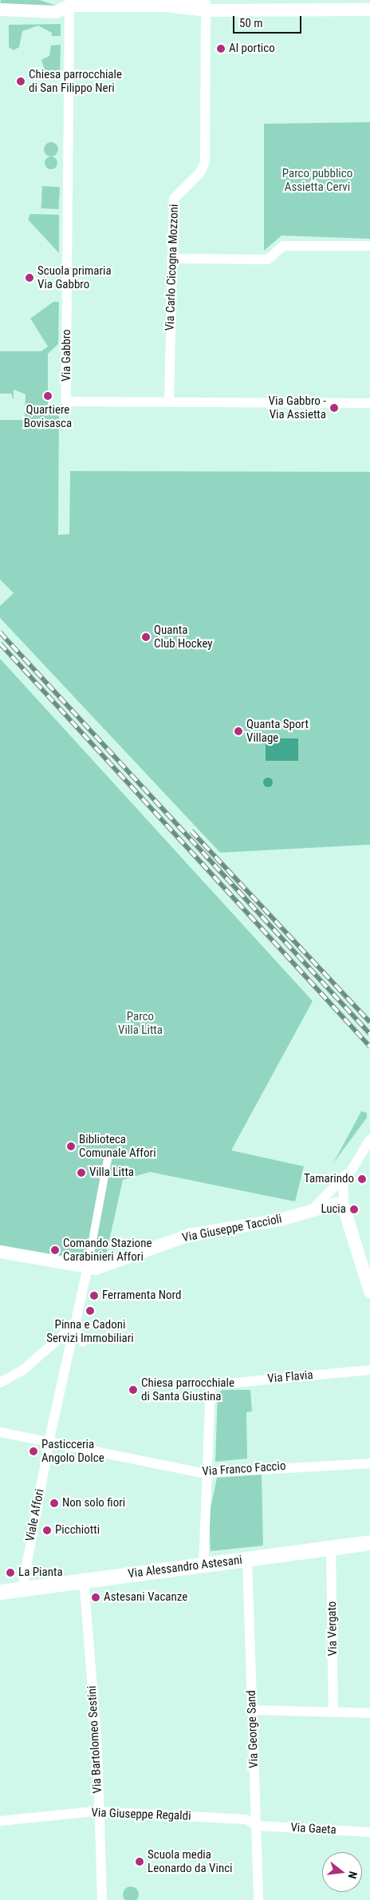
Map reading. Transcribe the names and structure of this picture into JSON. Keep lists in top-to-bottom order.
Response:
{
  "streets": {
    "main road": ["Via Alessandro Astesani"],
    "street": [
      "Via Carlo Cicogna Mozzoni",
      "Via Gabbro",
      "Via Giuseppe Taccioli",
      "Via Flavia",
      "Via Franco Faccio",
      "Viale Affori",
      "Via Vergato",
      "Via George Sand",
      "Via Bartolomeo Sestini",
      "Via Giuseppe Regaldi",
      "Via Gaeta"
    ]
  },
  "crossings": [
    ["Via Carlo Cicogna Mozzoni", "Via Gabbro"],
    ["Via Flavia", "Via Franco Faccio"],
    ["Via Franco Faccio", "Viale Affori"],
    ["Viale Affori", "Via Alessandro Astesani"],
    ["Via Alessandro Astesani", "Via Vergato"],
    ["Via Alessandro Astesani", "Via George Sand"],
    ["Via Alessandro Astesani", "Via Bartolomeo Sestini"],
    ["Via George Sand", "Via Giuseppe Regaldi"],
    ["Via George Sand", "Via Gaeta"],
    ["Via Bartolomeo Sestini", "Via Giuseppe Regaldi"],
    ["Via Giuseppe Regaldi", "Via Gaeta"]
  ],
  "parks": ["Parco pubblico Assietta Cervi", "Parco Villa Litta"],
  "places": [
    "Al portico",
    "Chiesa parrocchiale di San Filippo Neri",
    "Scuola primaria Via Gabbro",
    "Quartiere Bovisasca",
    "Via Gabbro - Via Assietta",
    "Quanta Club Hockey",
    "Quanta Sport Village",
    "Biblioteca Comunale Affori",
    "Villa Litta",
    "Tamarindo",
    "Lucia",
    "Comando Stazione Carabinieri Affori",
    "Ferramenta Nord",
    "Pinna e Cadoni Servizi Immobiliari",
    "Chiesa parrocchiale di Santa Giustina",
    "Pasticceria Angolo Dolce",
    "Non solo fiori",
    "Picchiotti",
    "La Pianta",
    "Astesani Vacanze",
    "Scuola media Leonardo da Vinci"
  ],
  "scale_bar": "50 m",
  "north": "right"
}
